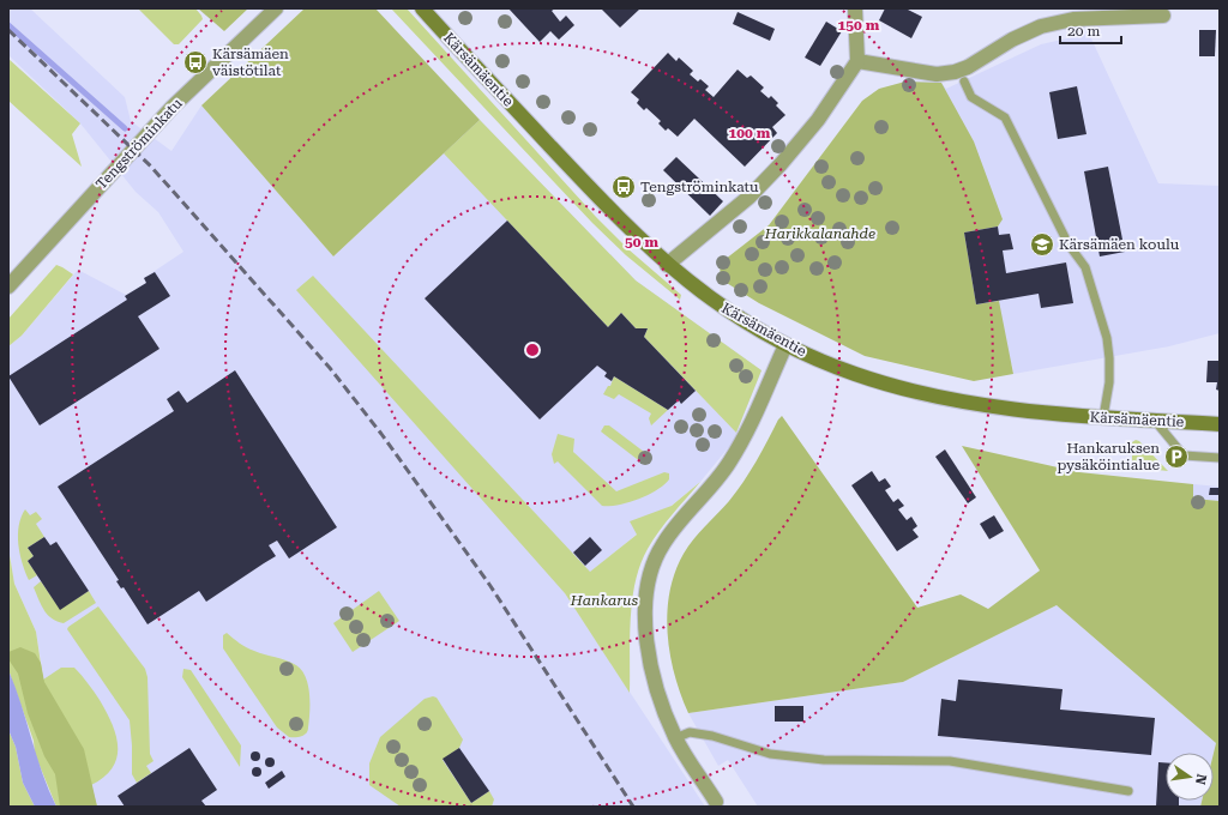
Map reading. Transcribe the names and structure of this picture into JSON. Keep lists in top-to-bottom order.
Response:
{
  "streets": {
    "street": ["Kärsämäentie", "Tengströminkatu"]
  },
  "parks": ["Harikkalanahde", "Hankarus"],
  "places": {
    "bus stop": ["Kärsämäen väistötilat", "Tengströminkatu"],
    "school or university": ["Kärsämäen koulu"],
    "parking": ["Hankaruksen pysäköintialue"]
  },
  "scale_bar": "20 m",
  "north": "right",
  "rings": ["150 m", "100 m", "50 m"]
}
